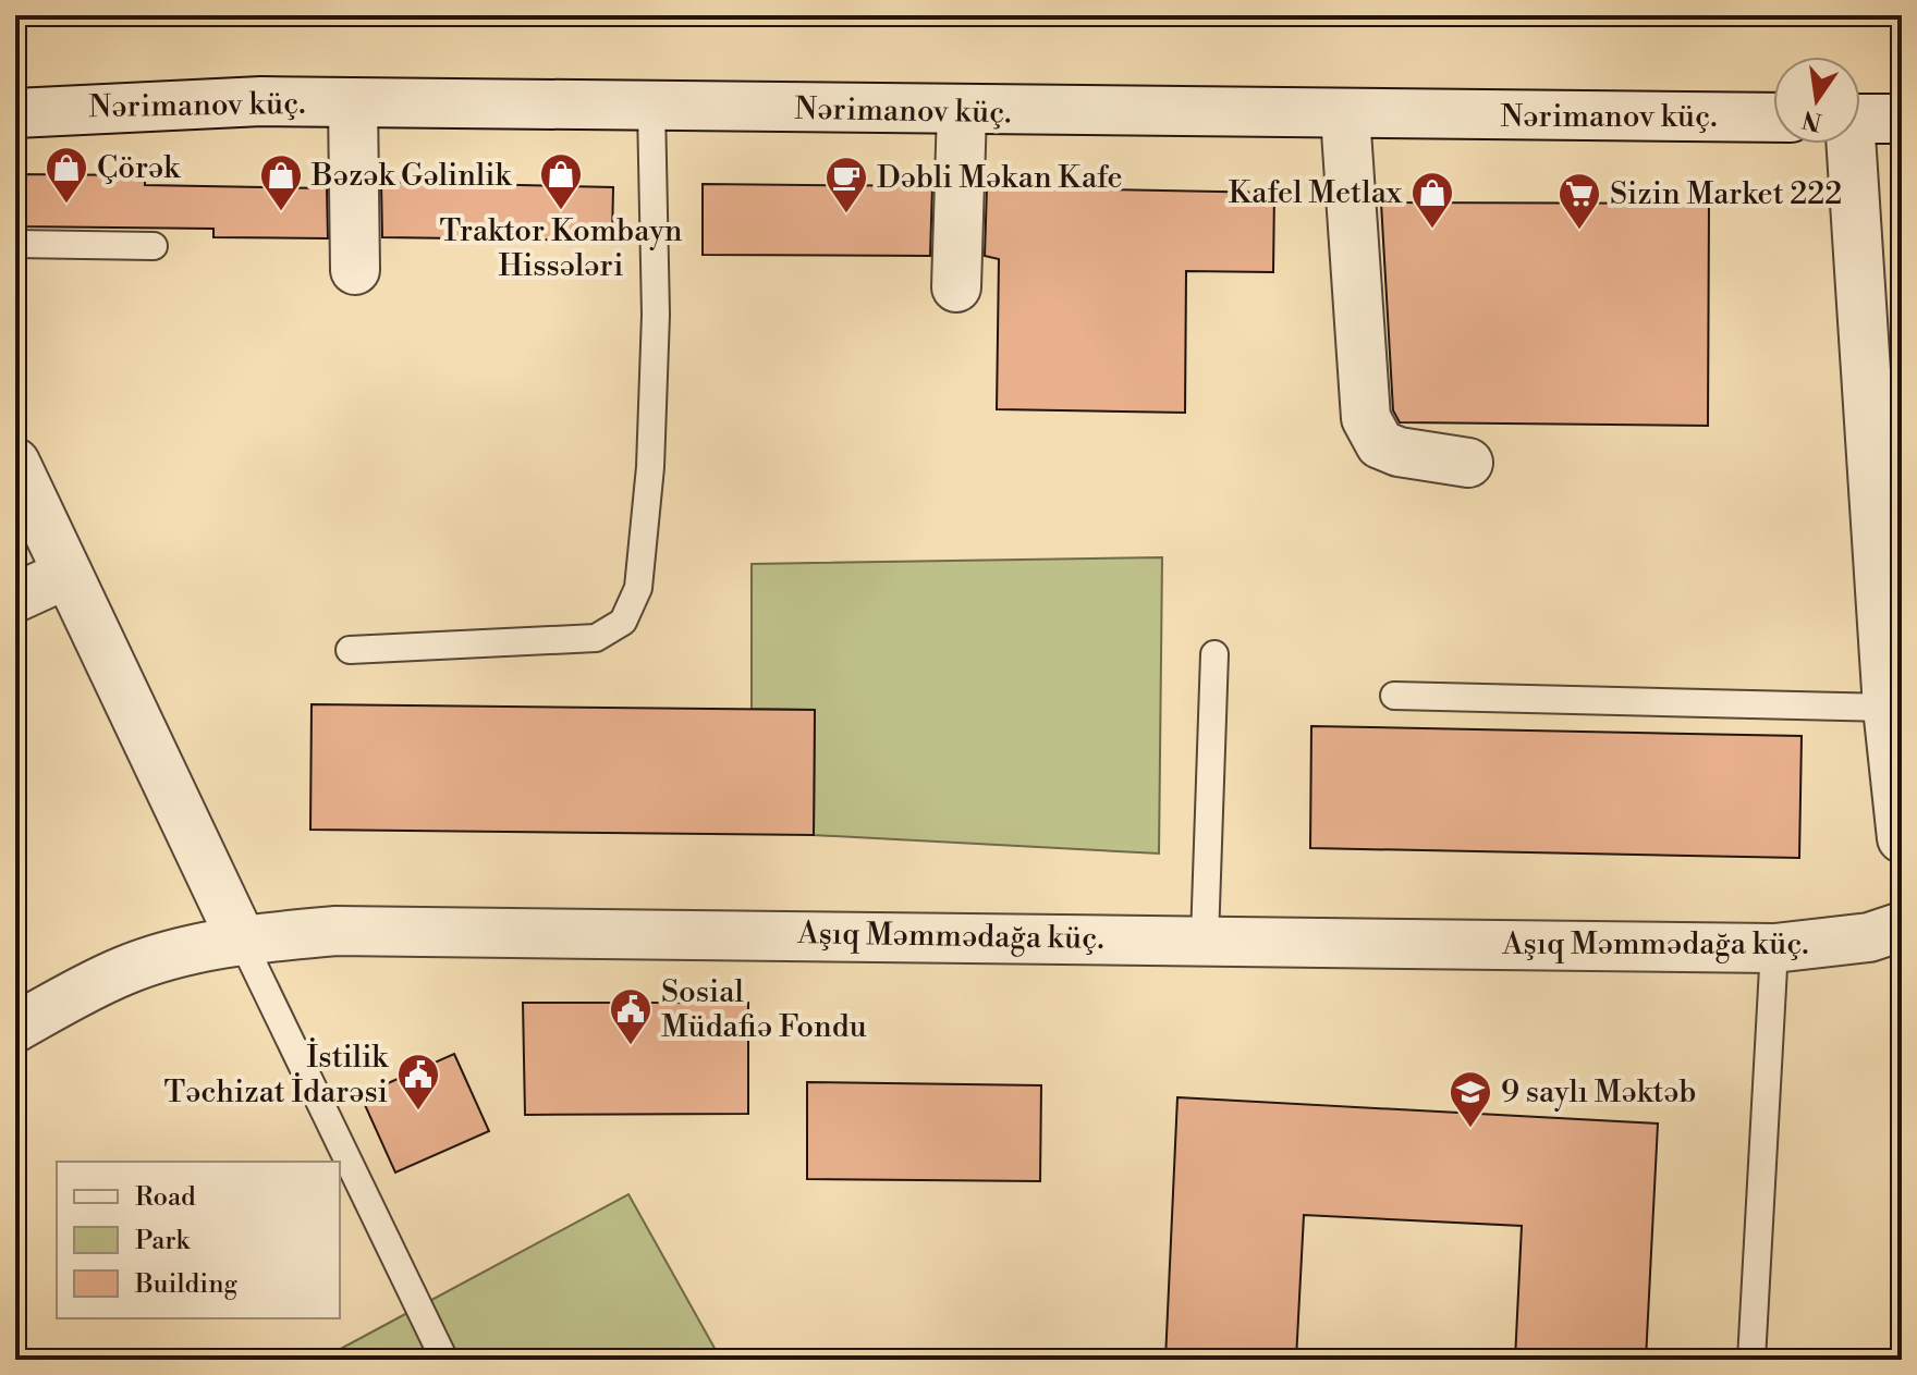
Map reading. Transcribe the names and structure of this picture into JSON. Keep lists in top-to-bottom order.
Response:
{
  "streets": {
    "street": ["Nərimanov küç.", "Aşıq Məmmədağa küç."]
  },
  "places": {
    "shop": [
      "Çörək",
      "Traktor Kombayn Hissələri",
      "Bəzək Gəlinlik",
      "Kafel Metlax"
    ],
    "cafe": ["Dəbli Məkan Kafe"],
    "supermarket": ["Sizin Market 222"],
    "public building": ["Sosial Müdafiə Fondu", "İstilik Təchizat İdarəsi"],
    "school or university": ["9 saylı Məktəb"]
  },
  "legend": ["Road", "Park", "Building"],
  "north": "bottom"
}
